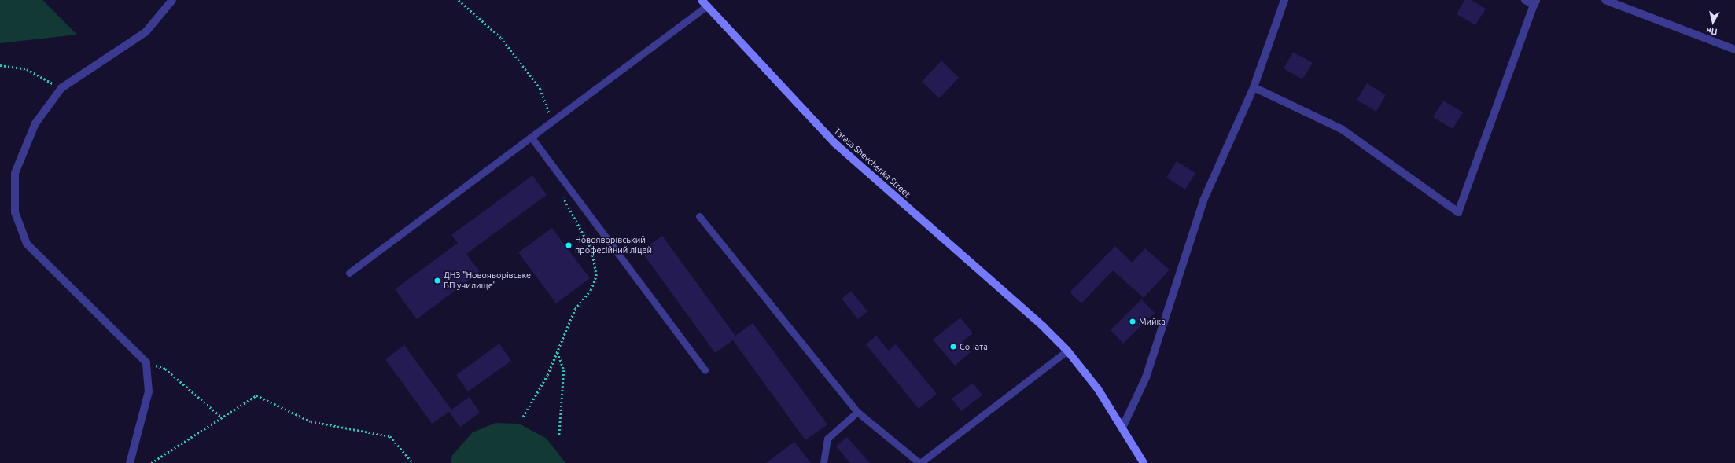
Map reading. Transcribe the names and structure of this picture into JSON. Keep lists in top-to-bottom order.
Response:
{
  "streets": {
    "street": ["Tarasa Shevchenka Street"]
  },
  "places": [
    "Новояворівський професійний ліцей",
    "ДНЗ \"Новояворівське ВП училище\"",
    "Мийка",
    "Соната"
  ],
  "north": "bottom"
}
